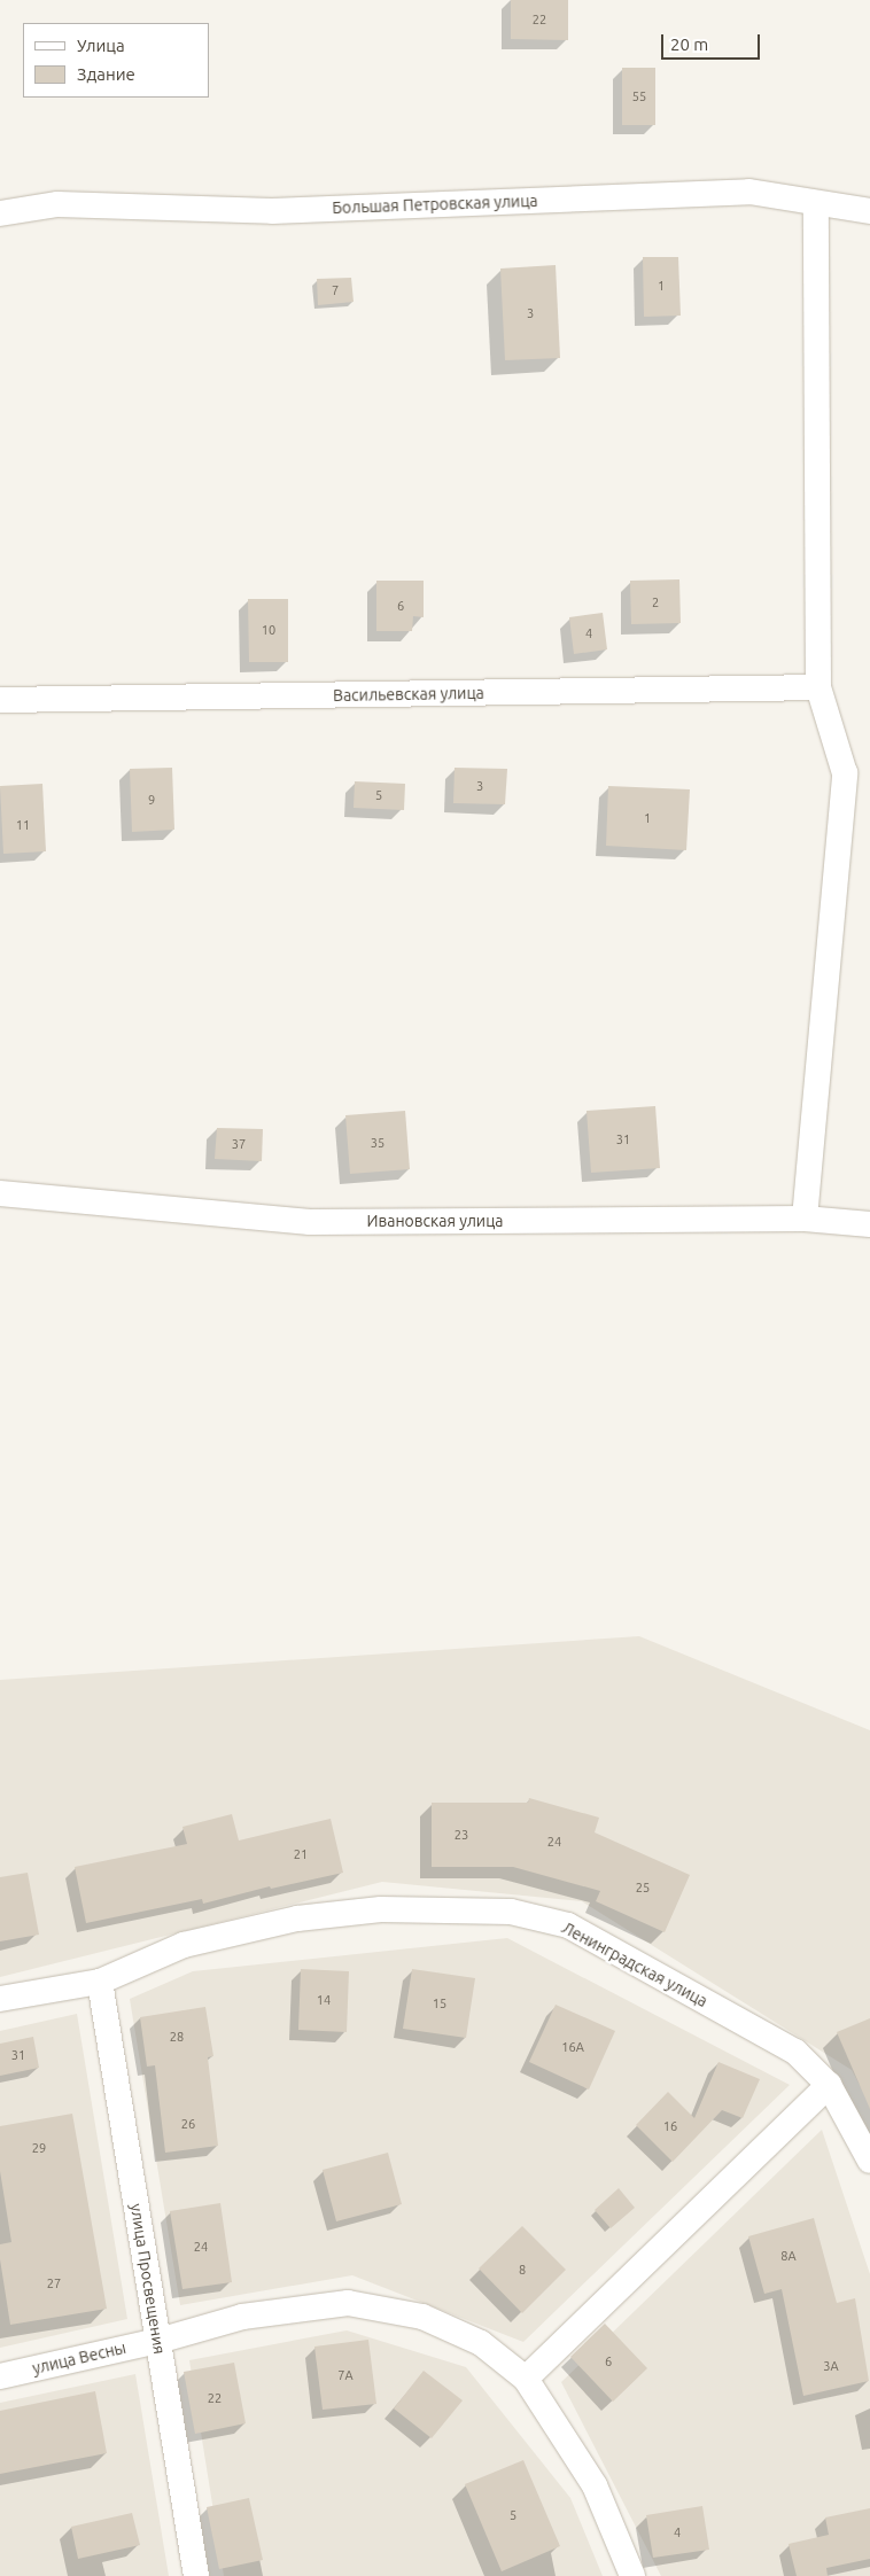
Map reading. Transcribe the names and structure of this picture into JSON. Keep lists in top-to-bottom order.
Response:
{
  "streets": {
    "street": [
      "Большая Петровская улица",
      "Васильевская улица",
      "Ивановская улица",
      "Ленинградская улица",
      "улица Просвещения",
      "улица Весны"
    ]
  },
  "crossings": [
    ["Ленинградская улица", "улица Просвещения"],
    ["улица Просвещения", "улица Весны"]
  ],
  "house_numbers": [
    "22",
    "55",
    "1",
    "7",
    "3",
    "2",
    "6",
    "10",
    "4",
    "3",
    "5",
    "9",
    "1",
    "11",
    "31",
    "35",
    "37",
    "23",
    "24",
    "21",
    "25",
    "14",
    "15",
    "28",
    "16А",
    "31",
    "26",
    "16",
    "29",
    "24",
    "8А",
    "8",
    "27",
    "6",
    "3А",
    "7А",
    "22",
    "5",
    "4"
  ],
  "legend": ["Улица", "Здание"],
  "scale_bar": "20 m"
}
